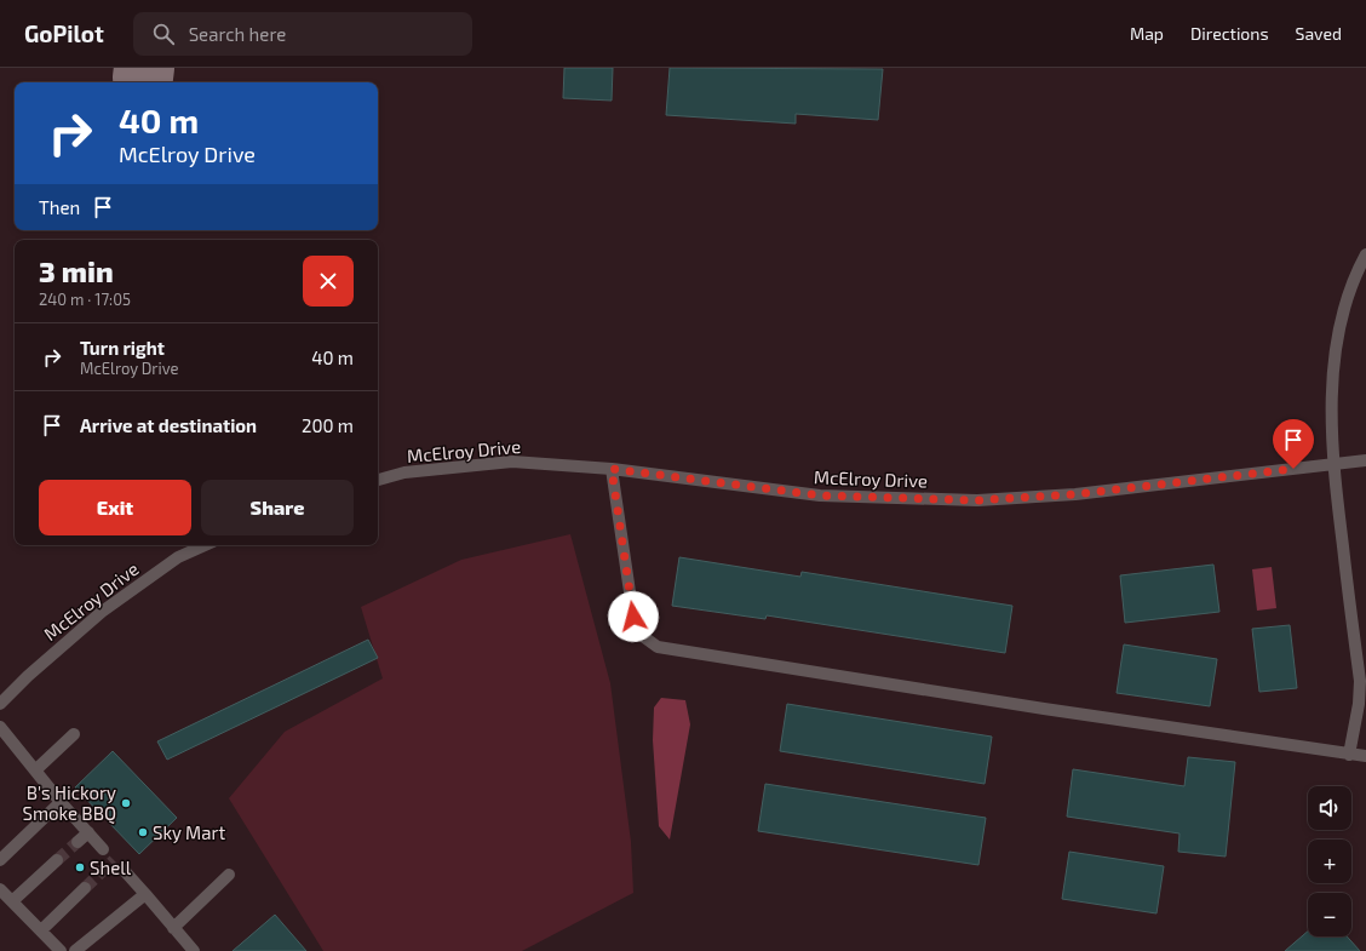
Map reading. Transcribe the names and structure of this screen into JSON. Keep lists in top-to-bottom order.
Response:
{
  "streets": {
    "street": ["McElroy Drive"]
  },
  "places": ["B's Hickory Smoke BBQ", "Sky Mart", "Shell"],
  "page": {
    "header": "GoPilot",
    "search": "Search here",
    "nav": ["Map", "Directions", "Saved"],
    "turn": ["40 m", "McElroy Drive"],
    "then": "Then",
    "heading": ["3 min", "240 m · 17:05"],
    "list": [
      {
        "name": "Turn right",
        "note": "McElroy Drive",
        "value": "40 m"
      },
      {
        "name": "Arrive at destination",
        "value": "200 m"
      }
    ],
    "buttons": ["Exit", "Share"],
    "map_buttons": ["+", "−"]
  }
}
